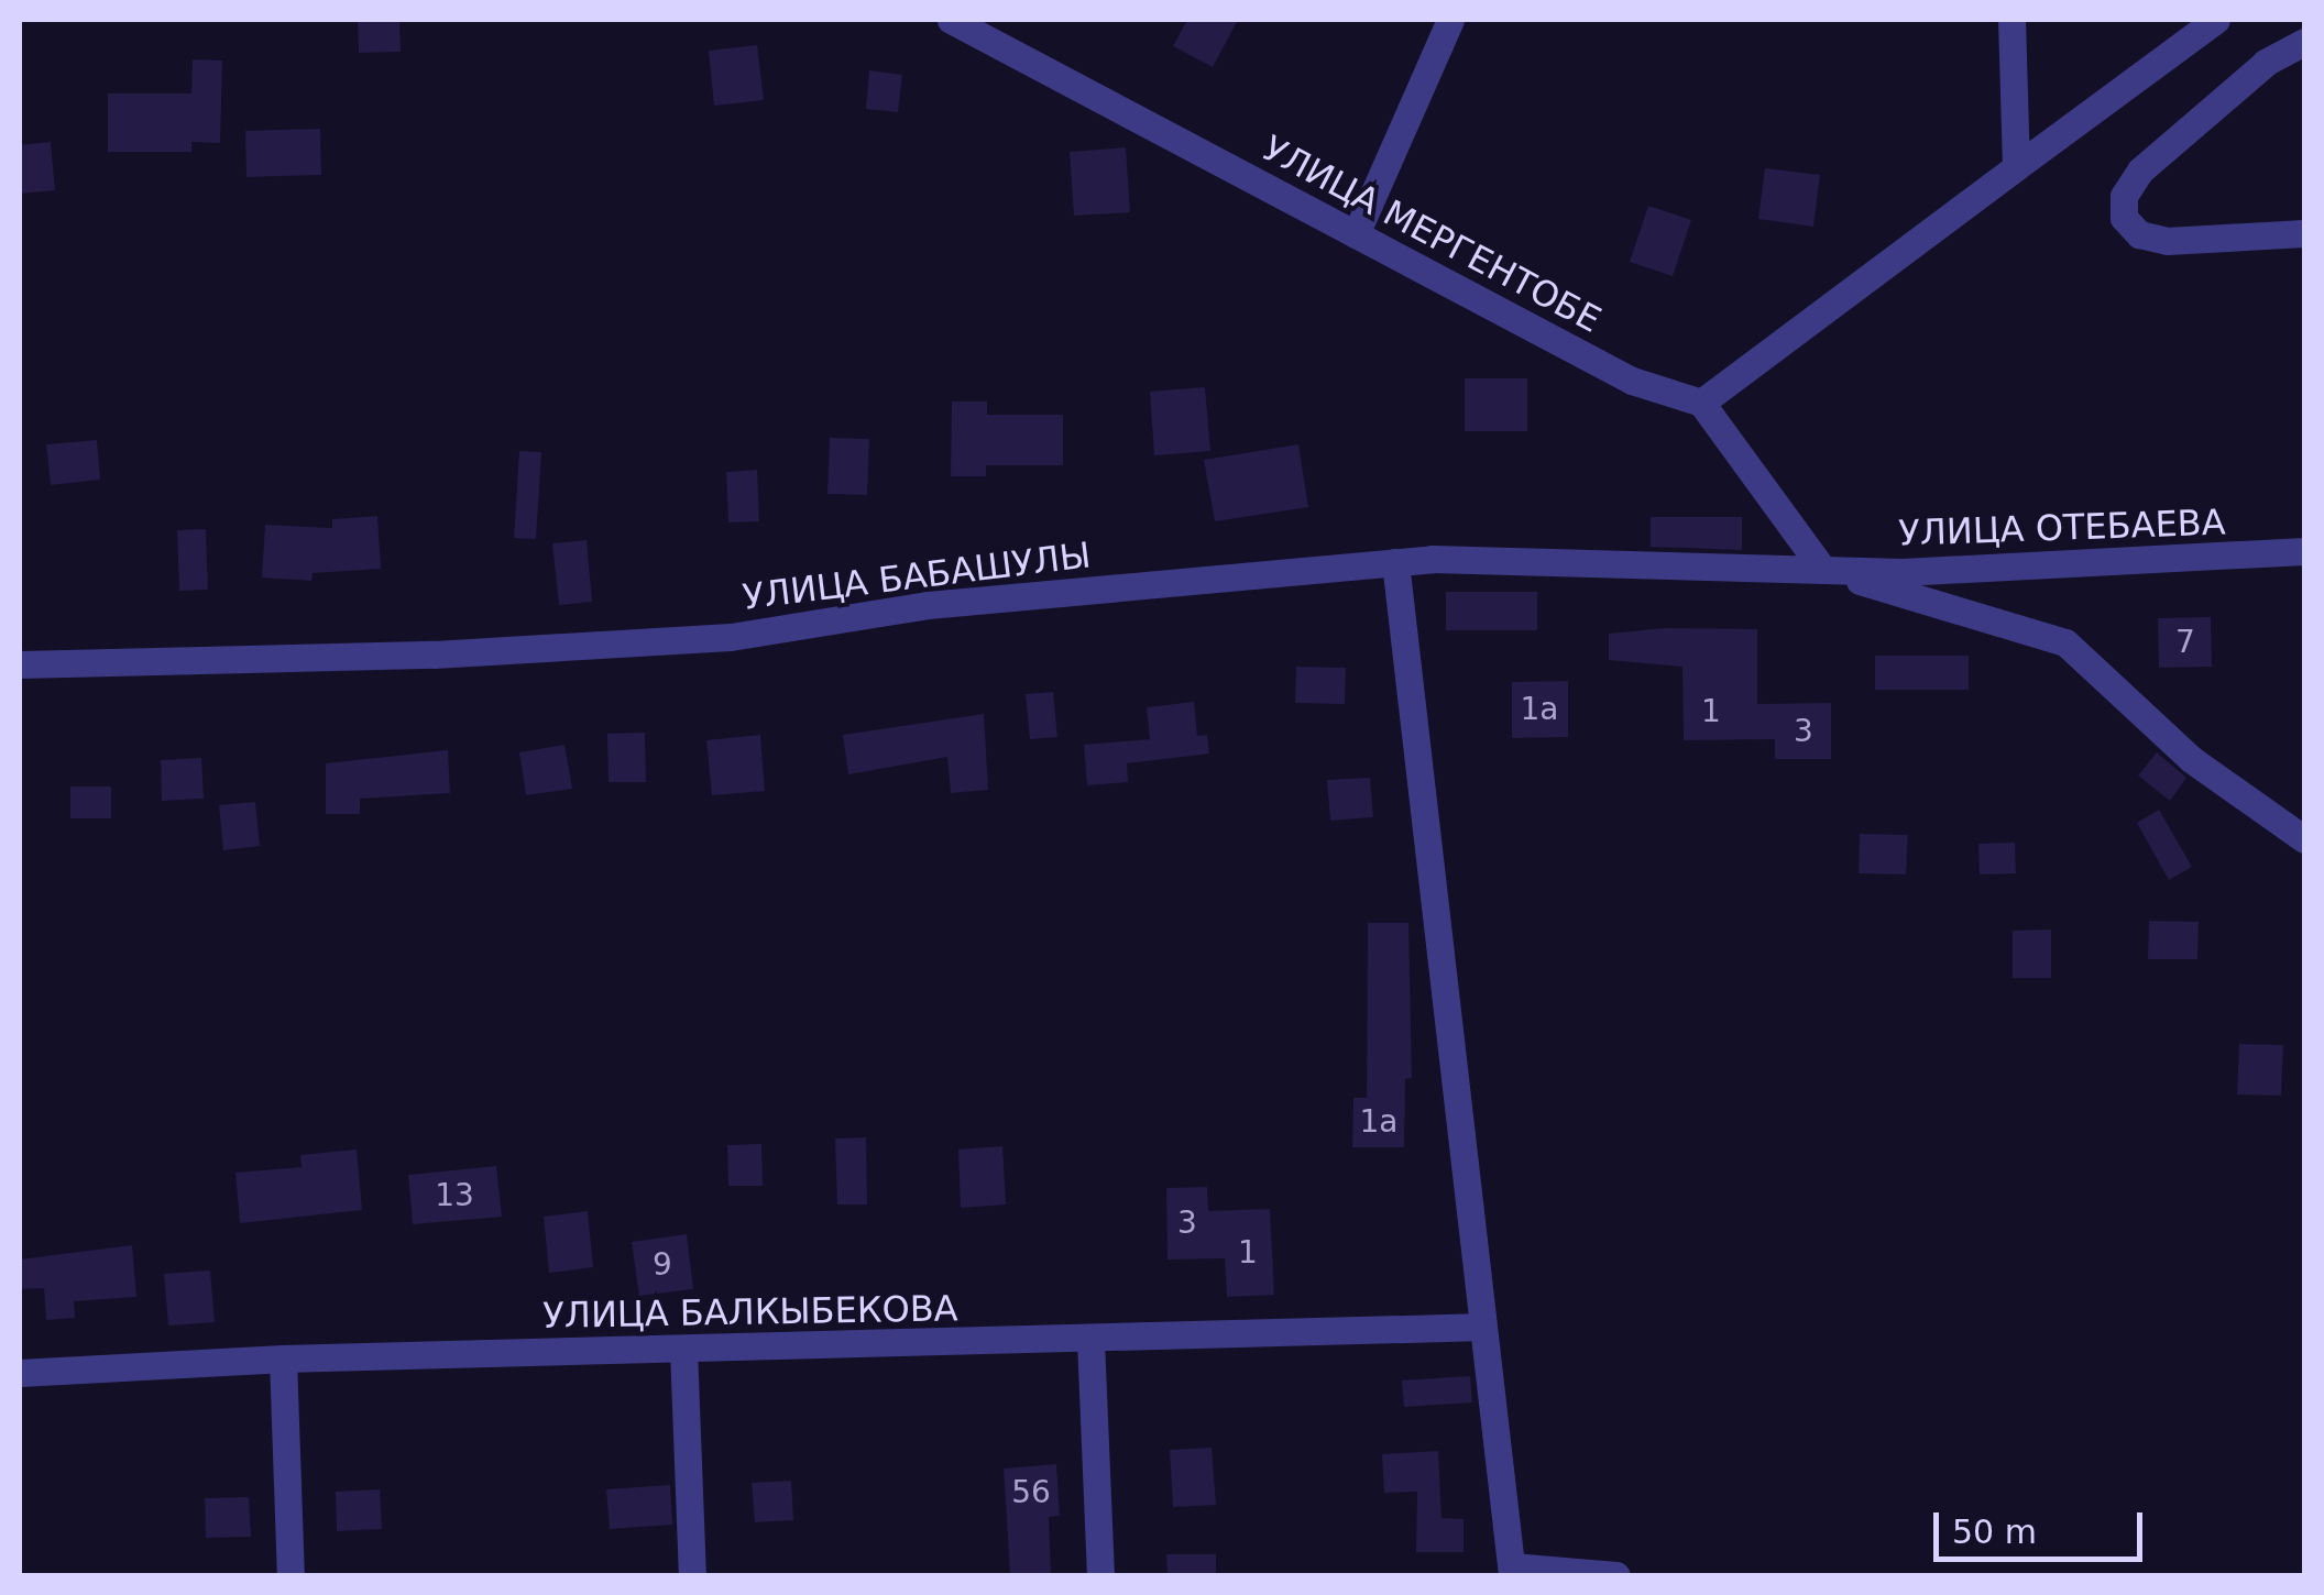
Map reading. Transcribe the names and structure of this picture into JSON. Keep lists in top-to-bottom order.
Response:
{
  "streets": {
    "street": [
      "УЛИЦА МЕРГЕНТОБЕ",
      "УЛИЦА ОТЕБАЕВА",
      "УЛИЦА БАБАШУЛЫ",
      "УЛИЦА БАЛКЫБЕКОВА"
    ]
  },
  "crossings": [
    ["УЛИЦА ОТЕБАЕВА", "УЛИЦА БАБАШУЛЫ"]
  ],
  "house_numbers": [
    "7",
    "1а",
    "1",
    "3",
    "1а",
    "13",
    "3",
    "1",
    "9",
    "56"
  ],
  "scale_bar": "50 m"
}
